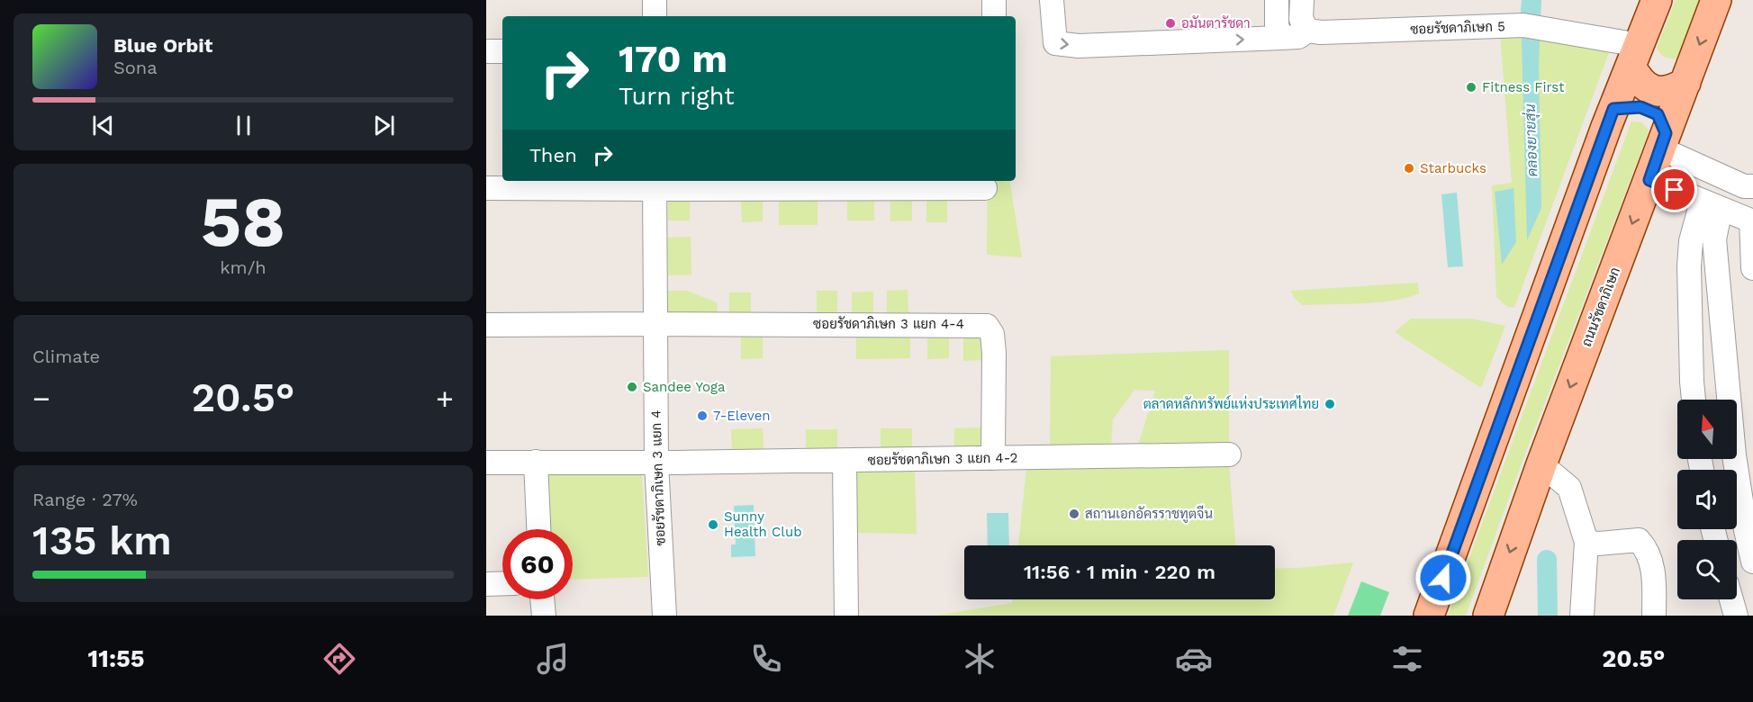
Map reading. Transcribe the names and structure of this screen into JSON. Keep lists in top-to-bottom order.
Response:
{
  "streets": {
    "main road": ["ถนนรัชดาภิเษก"],
    "street": [
      "ซอยรัชดาภิเษก 5",
      "ซอยรัชดาภิเษก 3 แยก 4-4",
      "ซอยรัชดาภิเษก 3 แยก 4-2",
      "ซอยรัชดาภิเษก 3 แยก 4"
    ]
  },
  "crossings": [
    ["ซอยรัชดาภิเษก 3 แยก 4-4", "ซอยรัชดาภิเษก 3 แยก 4-2"],
    ["ซอยรัชดาภิเษก 3 แยก 4-4", "ซอยรัชดาภิเษก 3 แยก 4"],
    ["ซอยรัชดาภิเษก 3 แยก 4-2", "ซอยรัชดาภิเษก 3 แยก 4"]
  ],
  "one_way": ["ซอยรัชดาภิเษก 5"],
  "water": ["คลองยายสุ่น"],
  "places": [
    "อมันตารัชดา",
    "Fitness First",
    "Starbucks",
    "Sandee Yoga",
    "ตลาดหลักทรัพย์แห่งประเทศไทย",
    "7-Eleven",
    "สถานเอกอัครราชทูตจีน",
    "Sunny Health Club"
  ],
  "north": "top",
  "page": {
    "turn": ["170 m", "Turn right"],
    "song": ["Blue Orbit", "Sona"],
    "then": "Then",
    "tile": [
      ["58", "km/h"],
      "Climate",
      ["Range · 27%", "135 km"]
    ],
    "heat": ["−", "20.5°", "+"],
    "limit": "60",
    "trip": "11:56 · 1 min · 220 m",
    "tabs": ["11:55", "20.5°"]
  }
}
